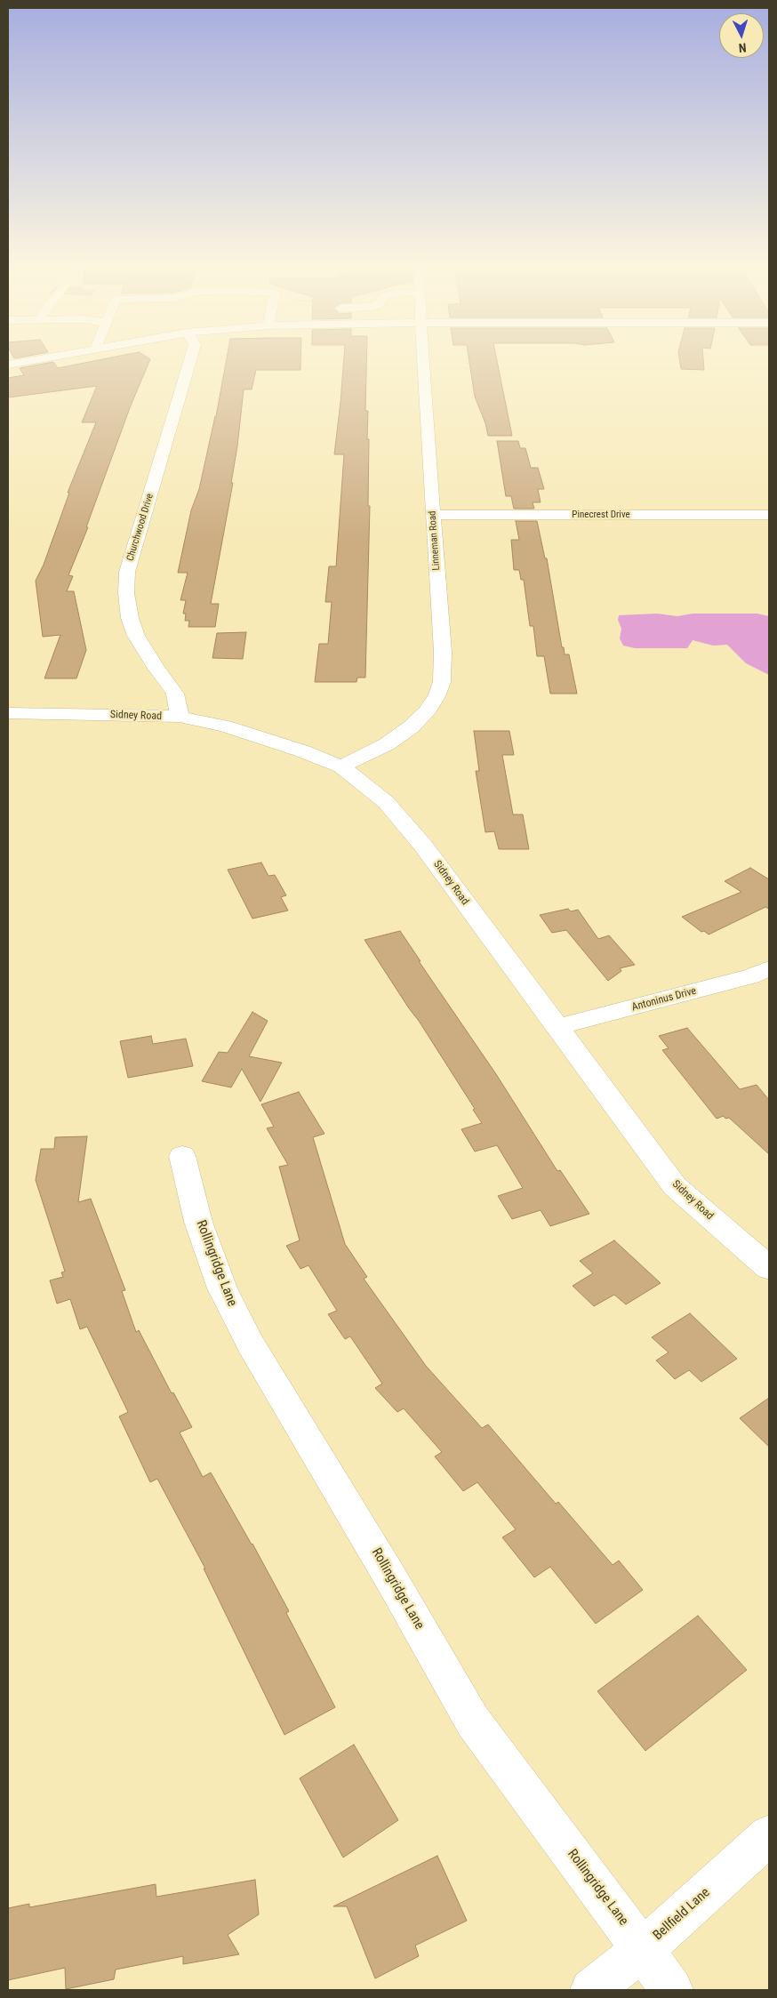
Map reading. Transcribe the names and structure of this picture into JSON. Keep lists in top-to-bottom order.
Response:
{
  "streets": {
    "street": [
      "Pinecrest Drive",
      "Churchwood Drive",
      "Linneman Road",
      "Sidney Road",
      "Antoninus Drive",
      "Rollingridge Lane",
      "Bellfield Lane"
    ]
  },
  "crossings": [
    ["Pinecrest Drive", "Linneman Road"],
    ["Churchwood Drive", "Sidney Road"],
    ["Linneman Road", "Sidney Road"],
    ["Sidney Road", "Antoninus Drive"],
    ["Rollingridge Lane", "Bellfield Lane"]
  ],
  "north": "bottom"
}
